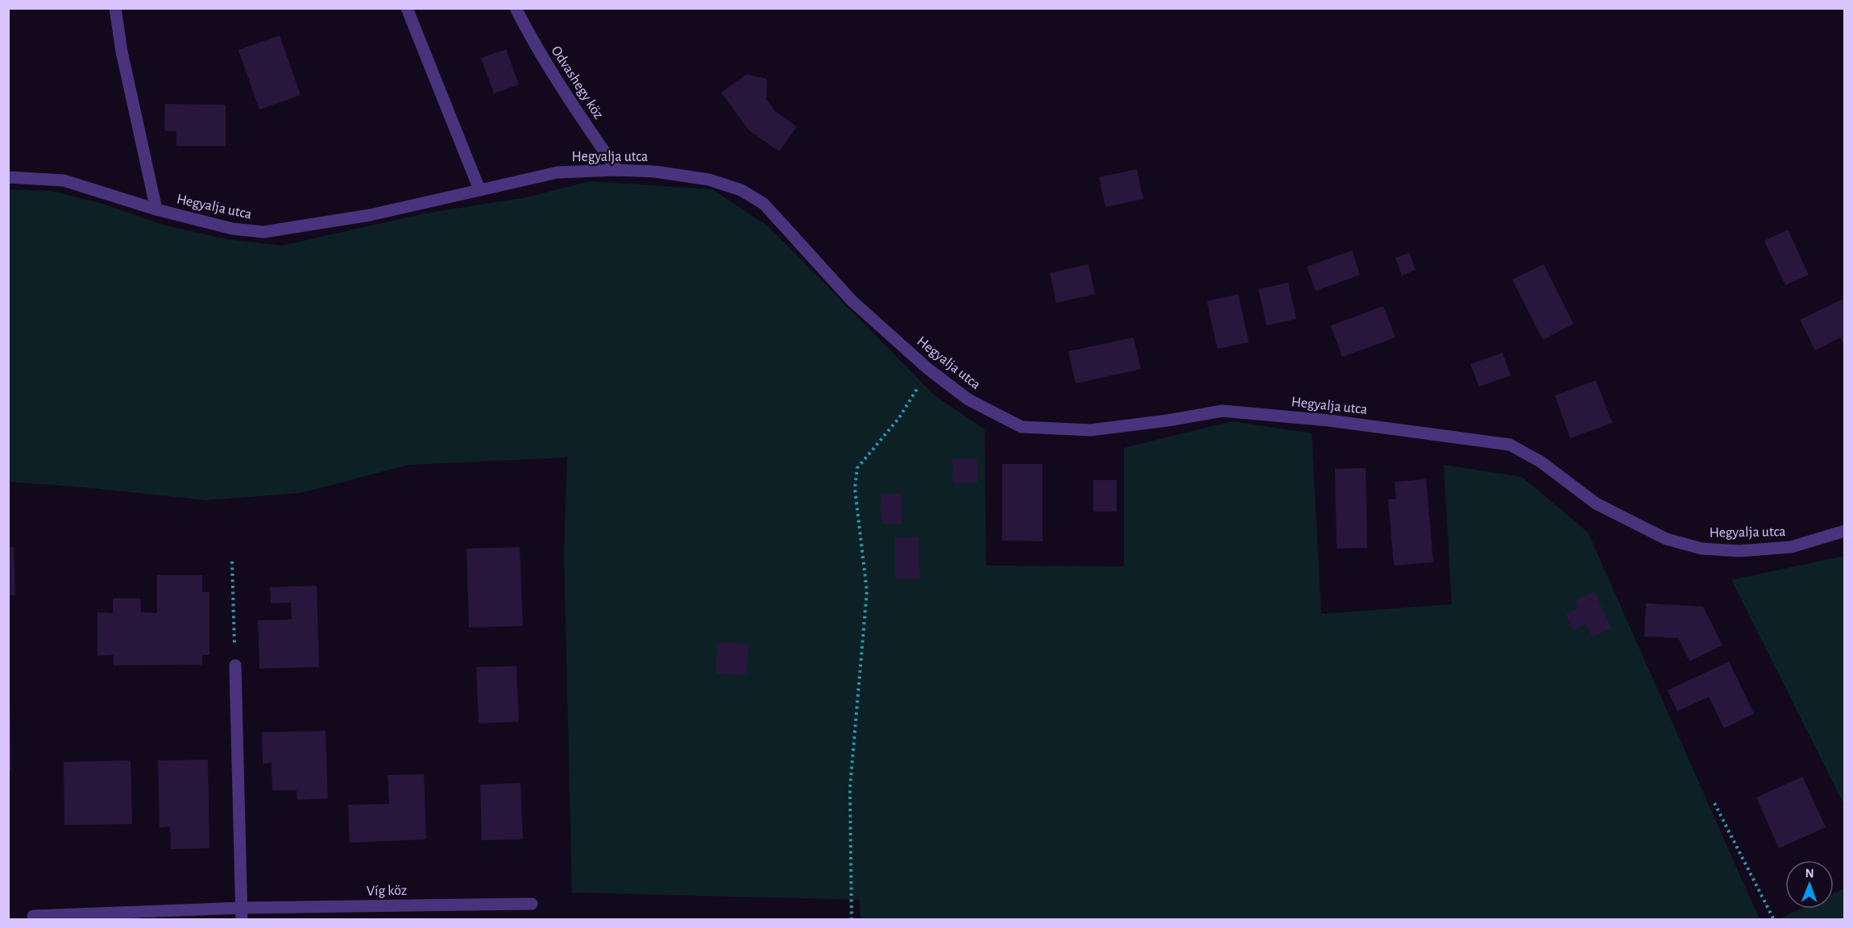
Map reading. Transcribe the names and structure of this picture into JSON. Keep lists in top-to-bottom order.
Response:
{
  "streets": {
    "street": ["Odvashegy köz", "Hegyalja utca", "Víg köz"]
  },
  "crossings": [
    ["Odvashegy köz", "Hegyalja utca"]
  ],
  "north": "top"
}
